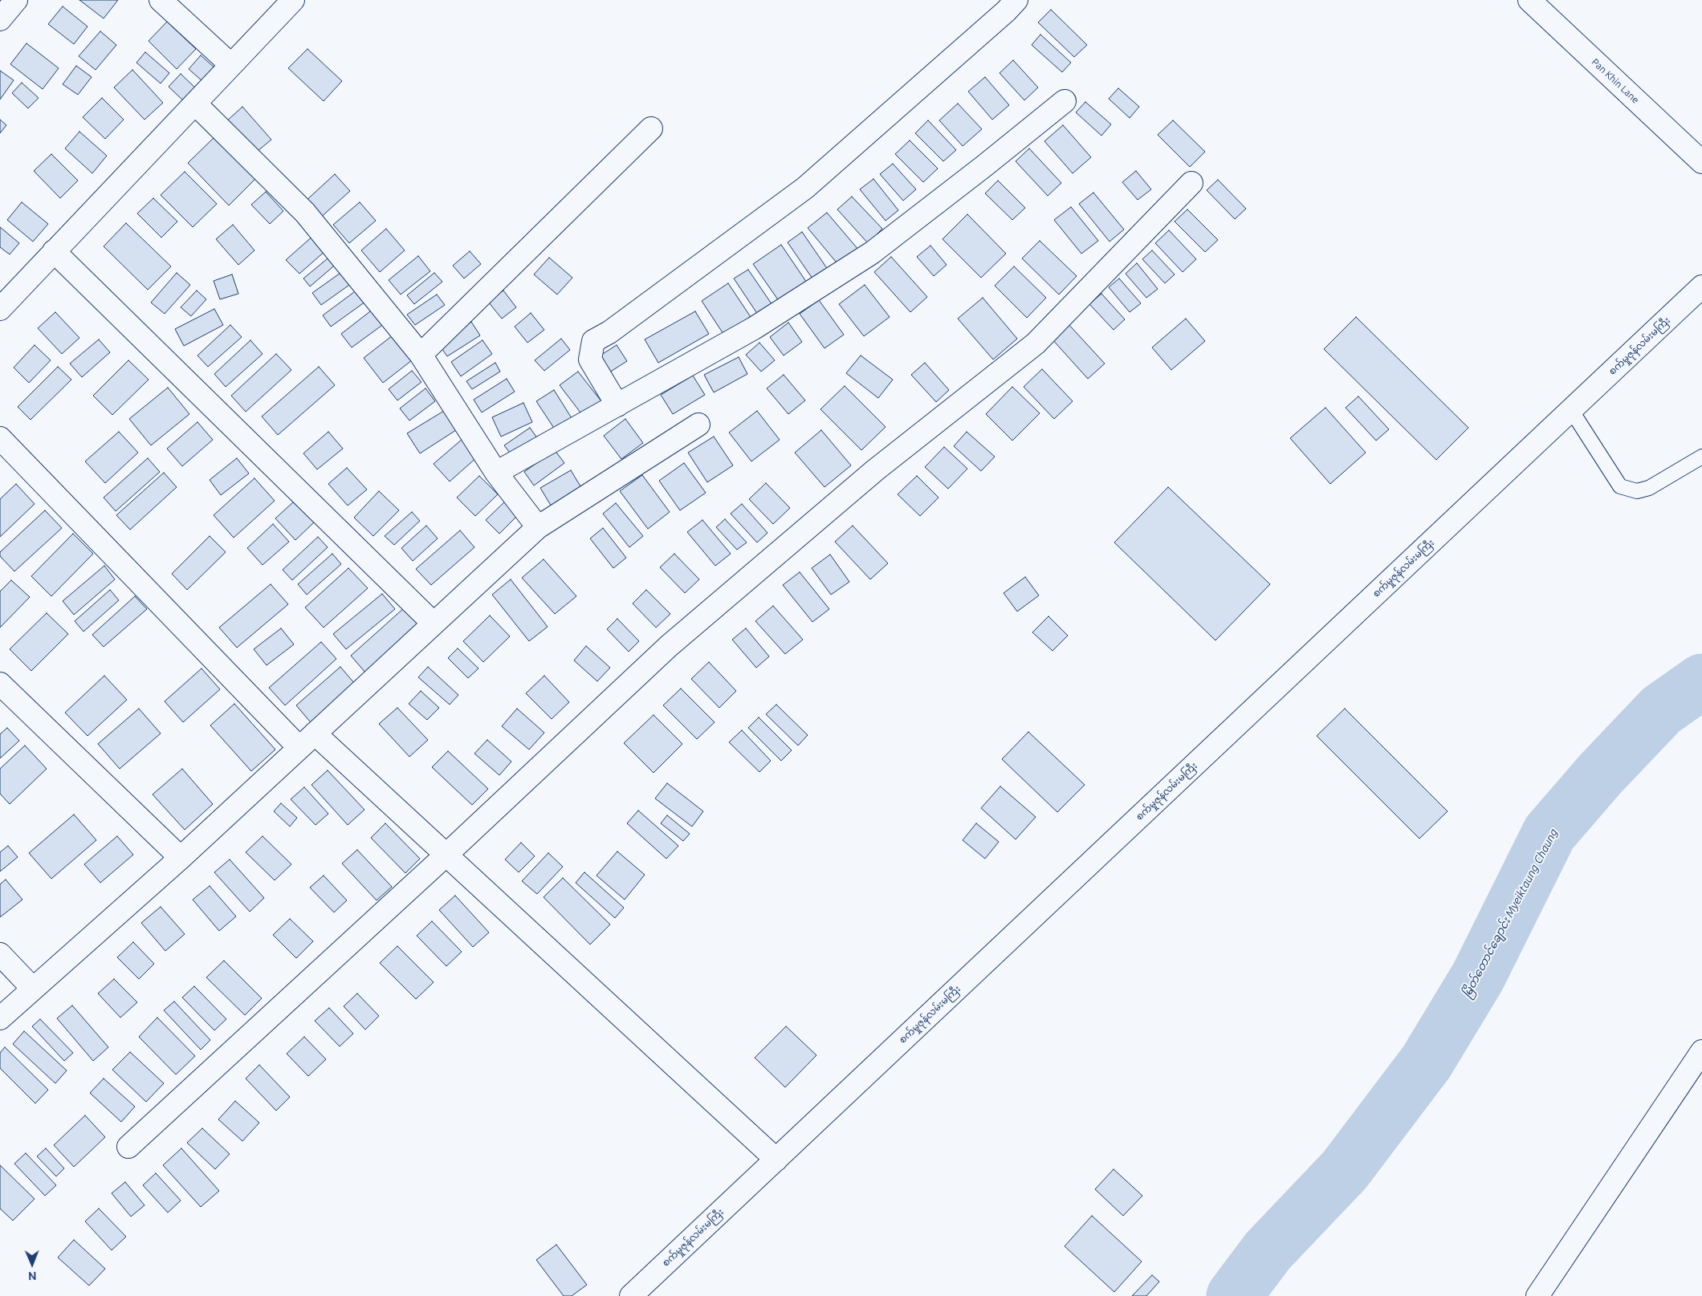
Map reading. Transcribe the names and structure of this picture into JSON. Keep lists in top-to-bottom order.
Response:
{
  "streets": {
    "street": ["Pan Khin Lane", "စက်မှုဇုန်လမ်းမကြီး"]
  },
  "water": ["မြိတ်တောင်ချောင်း Myeiktaung Chaung"],
  "north": "bottom"
}
